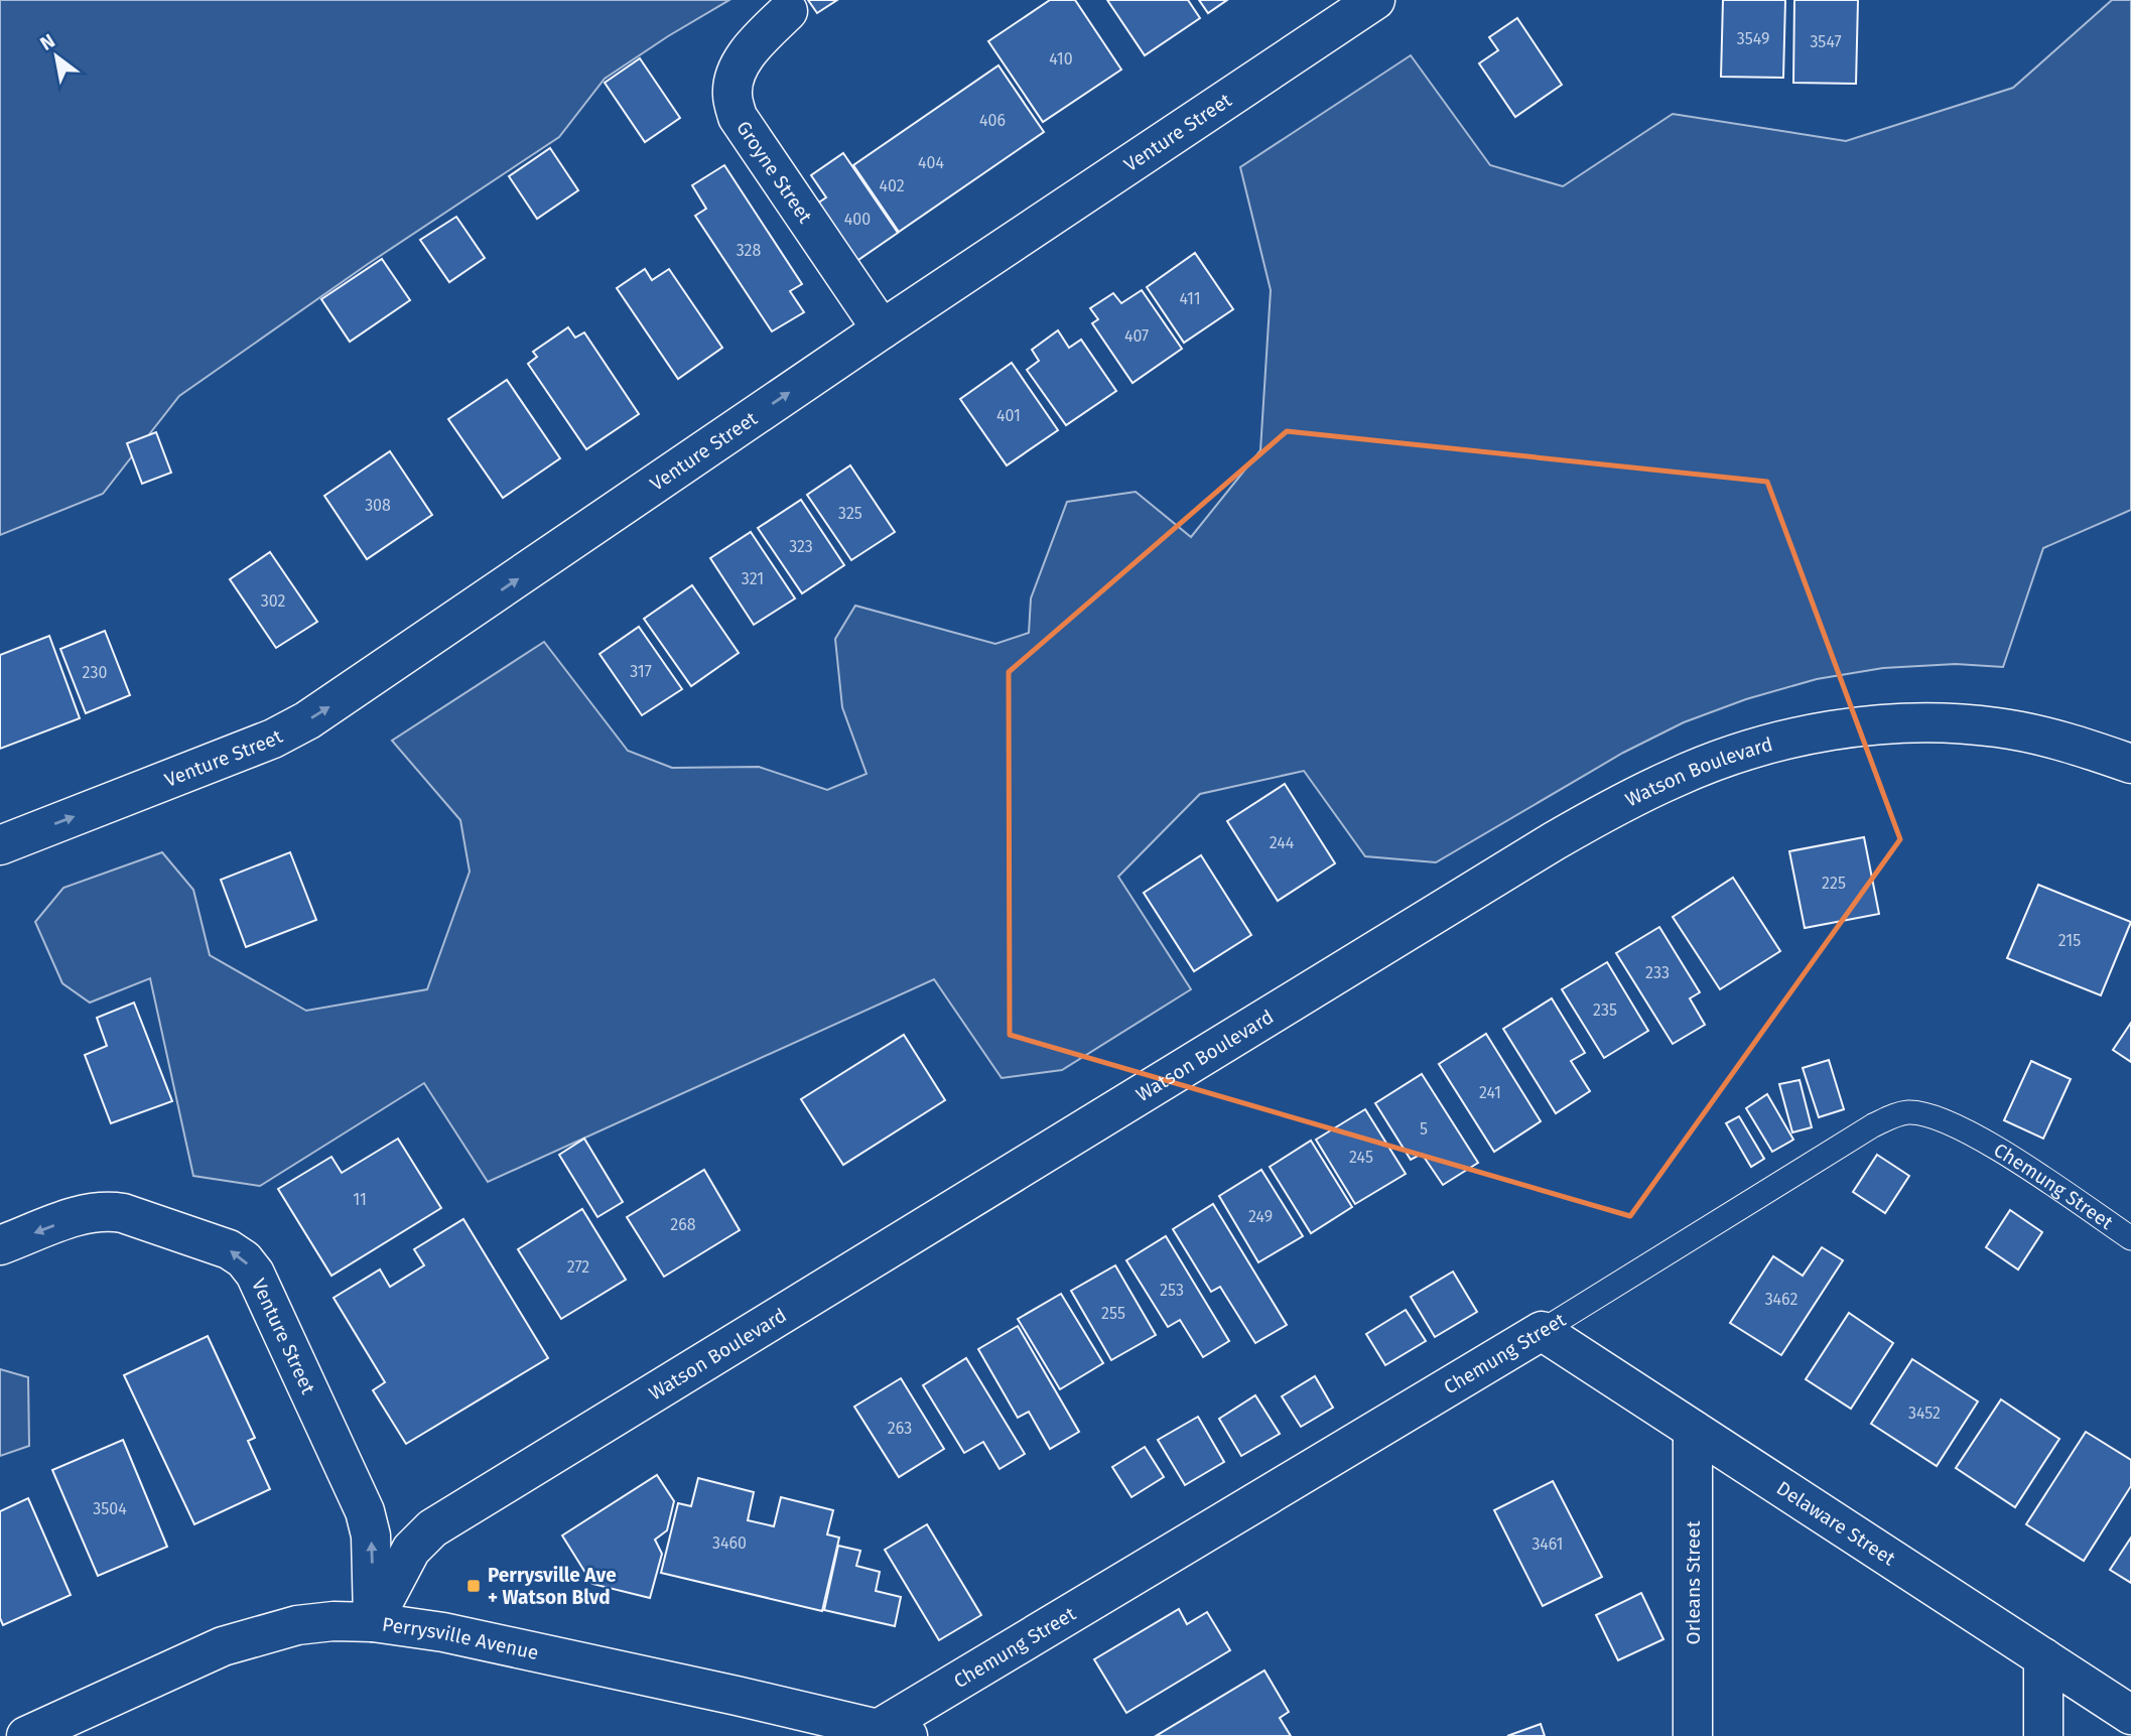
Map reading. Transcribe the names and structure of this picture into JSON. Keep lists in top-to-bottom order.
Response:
{
  "streets": {
    "street": [
      "Venture Street",
      "Groyne Street",
      "Watson Boulevard",
      "Chemung Street",
      "Delaware Street",
      "Orleans Street",
      "Perrysville Avenue"
    ]
  },
  "crossings": [
    ["Venture Street", "Groyne Street"],
    ["Venture Street", "Watson Boulevard"],
    ["Venture Street", "Perrysville Avenue"],
    ["Watson Boulevard", "Perrysville Avenue"],
    ["Chemung Street", "Delaware Street"],
    ["Chemung Street", "Perrysville Avenue"],
    ["Delaware Street", "Orleans Street"]
  ],
  "places": {
    "transit": ["Perrysville Ave + Watson Blvd"]
  },
  "house_numbers": [
    "3549",
    "3547",
    "410",
    "406",
    "404",
    "402",
    "400",
    "328",
    "411",
    "407",
    "401",
    "308",
    "325",
    "323",
    "321",
    "302",
    "317",
    "230",
    "244",
    "225",
    "215",
    "233",
    "235",
    "241",
    "5",
    "245",
    "11",
    "249",
    "268",
    "272",
    "253",
    "3462",
    "255",
    "3452",
    "263",
    "3504",
    "3460",
    "3461"
  ],
  "north": "top left"
}
